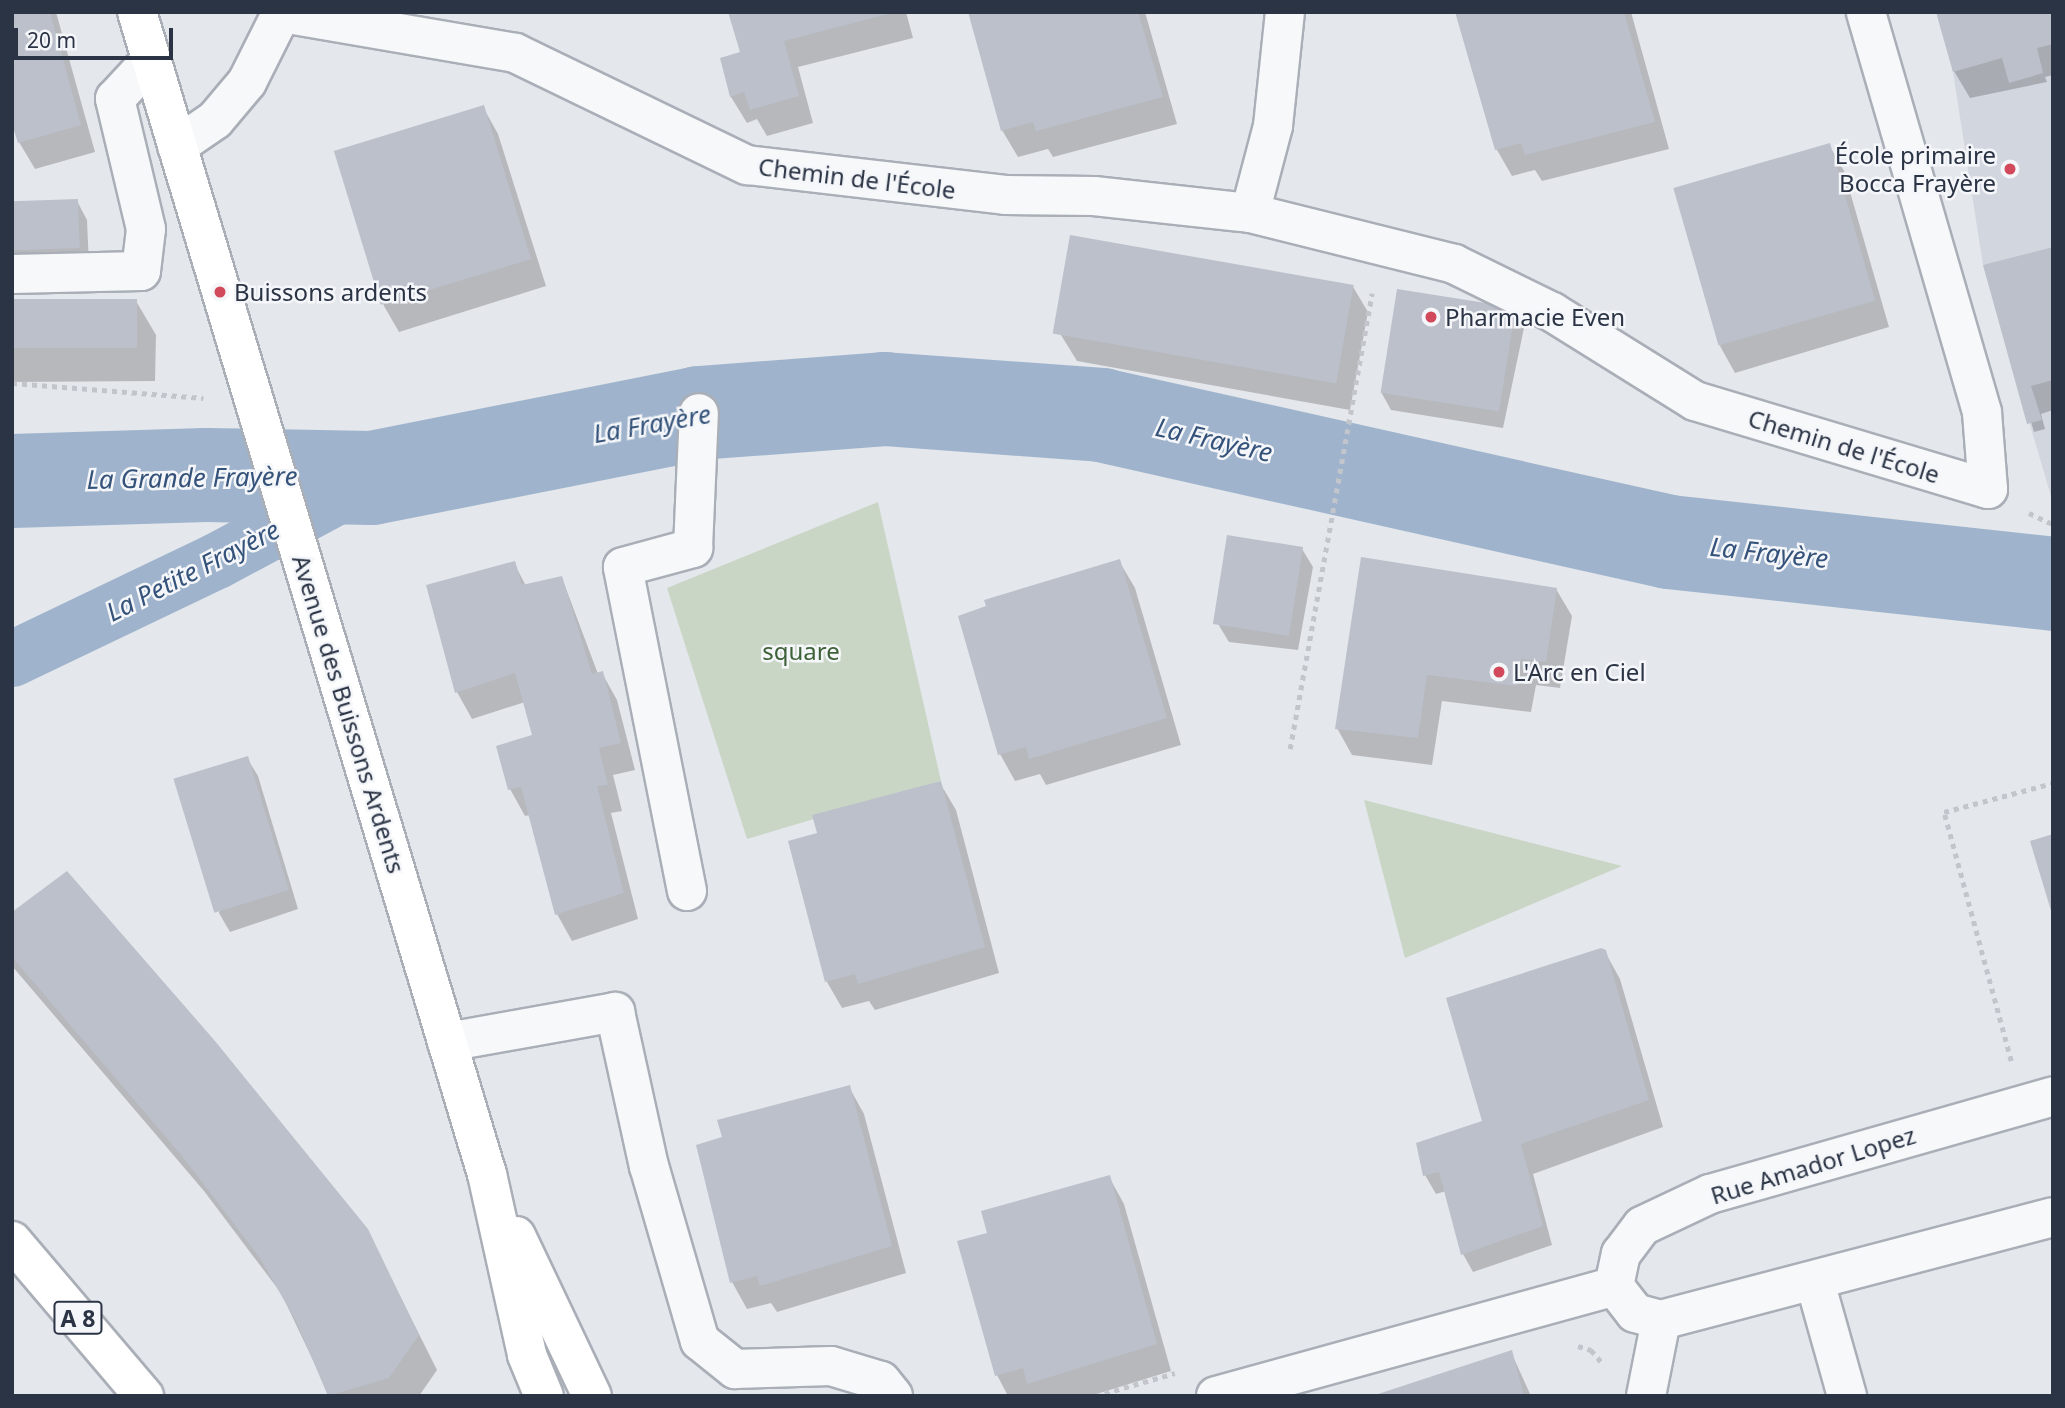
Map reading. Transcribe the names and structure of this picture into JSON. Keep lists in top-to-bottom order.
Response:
{
  "streets": {
    "main road": ["Avenue des Buissons Ardents", "A 8"],
    "street": ["Chemin de l'École", "Rue Amador Lopez"]
  },
  "crossings": [
    ["Chemin de l'École", "Avenue des Buissons Ardents"]
  ],
  "water": ["La Frayère", "La Grande Frayère", "La Petite Frayère"],
  "parks": ["square"],
  "places": [
    "École primaire Bocca Frayère",
    "Buissons ardents",
    "Pharmacie Even",
    "L'Arc en Ciel"
  ],
  "scale_bar": "20 m"
}
